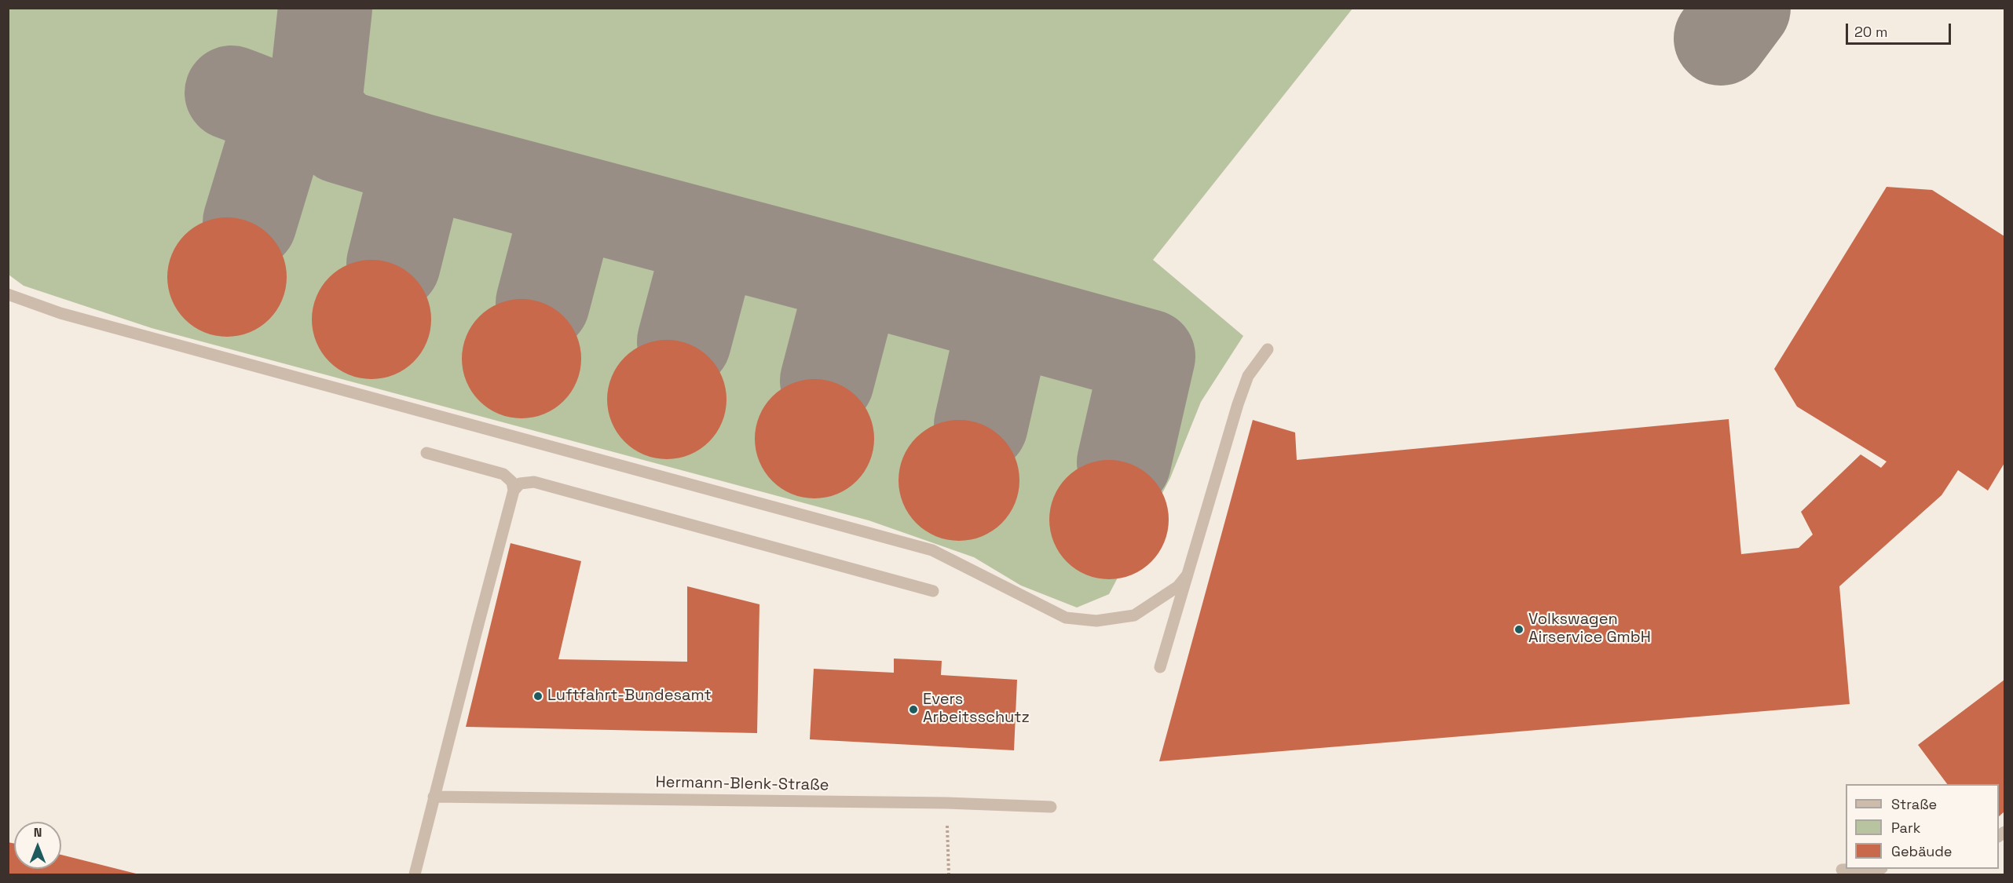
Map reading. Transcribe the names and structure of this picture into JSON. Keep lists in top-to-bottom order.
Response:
{
  "streets": {
    "street": ["Hermann-Blenk-Straße"]
  },
  "places": ["Volkswagen Airservice GmbH", "Luftfahrt-Bundesamt", "Evers Arbeitsschutz"],
  "legend": ["Straße", "Park", "Gebäude"],
  "scale_bar": "20 m",
  "north": "top"
}
